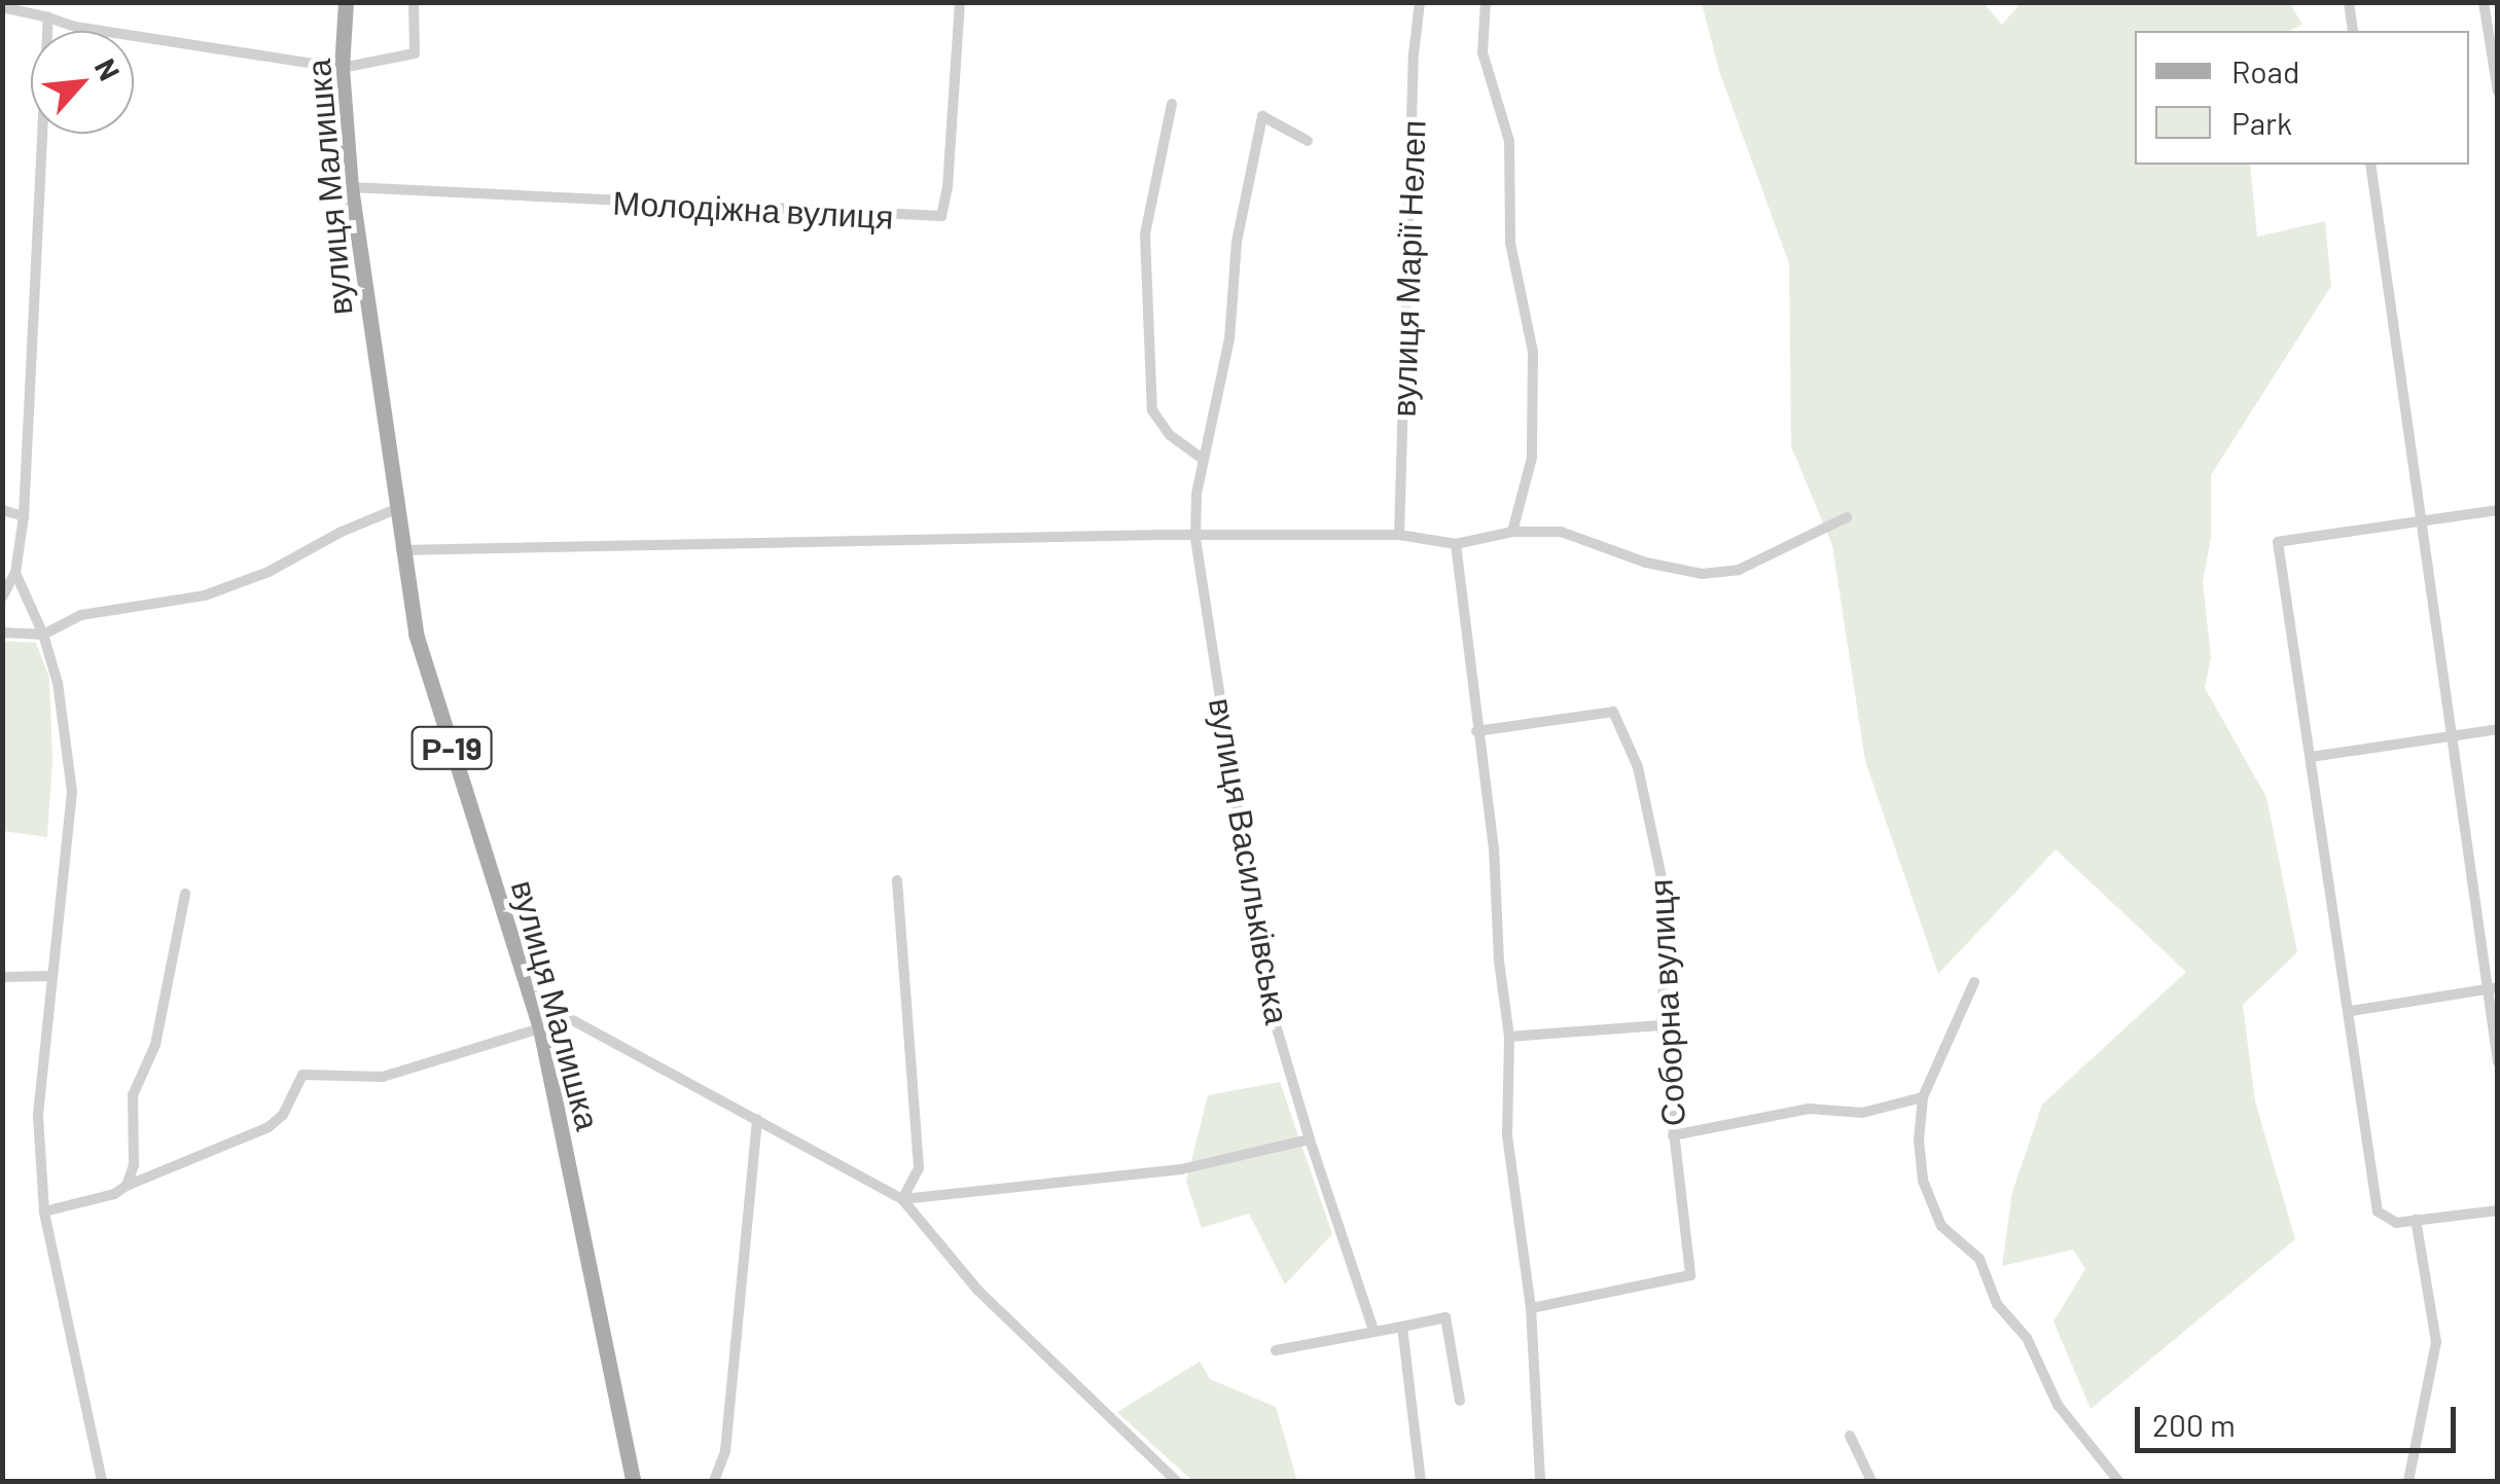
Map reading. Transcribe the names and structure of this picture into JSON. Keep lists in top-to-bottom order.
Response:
{
  "streets": {
    "main road": ["вулиця Малишка", "Р-19"],
    "street": [
      "Молодіжна вулиця",
      "вулиця Марії Нелеп",
      "вулиця Васильківська",
      "Соборна вулиця"
    ]
  },
  "crossings": [
    ["вулиця Малишка", "Молодіжна вулиця"]
  ],
  "legend": ["Road", "Park"],
  "scale_bar": "200 m",
  "north": "top right"
}
